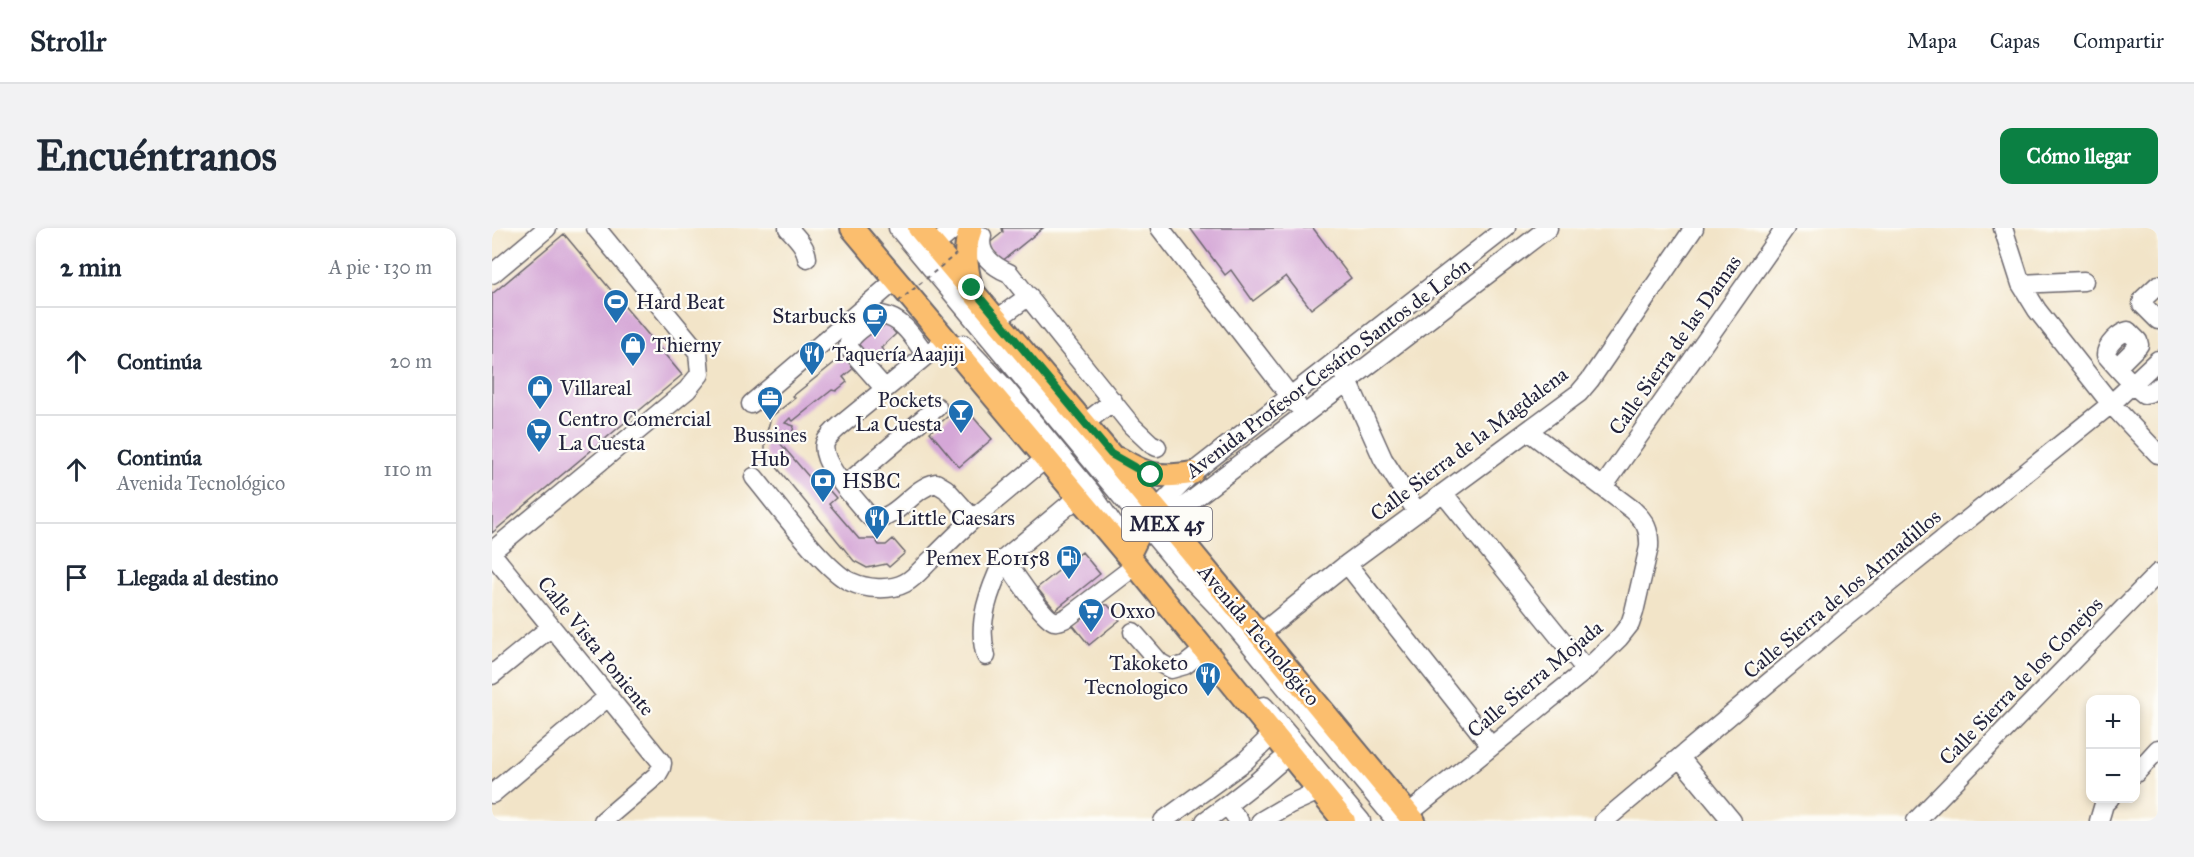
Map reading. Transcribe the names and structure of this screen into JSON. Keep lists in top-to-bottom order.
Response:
{
  "streets": {
    "main road": ["MEX 45", "Avenida Tecnológico"],
    "street": [
      "Calle Sierra de las Damas",
      "Avenida Profesor Cesário Santos de León",
      "Calle Sierra de la Magdalena",
      "Calle Sierra de los Armadillos",
      "Calle Vista Poniente",
      "Calle Sierra Mojada",
      "Calle Sierra de los Conejos"
    ]
  },
  "crossings": [
    ["Calle Sierra de las Damas", "Calle Sierra Mojada"],
    ["Avenida Profesor Cesário Santos de León", "Avenida Tecnológico"],
    ["Calle Sierra de la Magdalena", "Avenida Tecnológico"],
    ["Avenida Tecnológico", "Calle Sierra Mojada"]
  ],
  "places": {
    "sports": ["Hard Beat"],
    "cafe": ["Starbucks"],
    "shop": ["Thierny", "Villareal"],
    "restaurant": ["Taquería Aaajiji", "Little Caesars", "Takoketo Tecnologico"],
    "office": ["Bussines Hub"],
    "bar": ["Pockets La Cuesta"],
    "supermarket": ["Centro Comercial La Cuesta", "Oxxo"],
    "bank": ["HSBC"],
    "fuel station": ["Pemex E01158"]
  },
  "page": {
    "header": "Strollr",
    "nav": ["Mapa", "Capas", "Compartir"],
    "buttons": "Cómo llegar",
    "title": "Encuéntranos",
    "heading": ["2 min", "A pie · 130 m"],
    "list": [
      ["Continúa", "20 m"],
      ["Continúa", "Avenida Tecnológico", "110 m"],
      "Llegada al destino"
    ],
    "map_buttons": ["+", "−"]
  }
}
